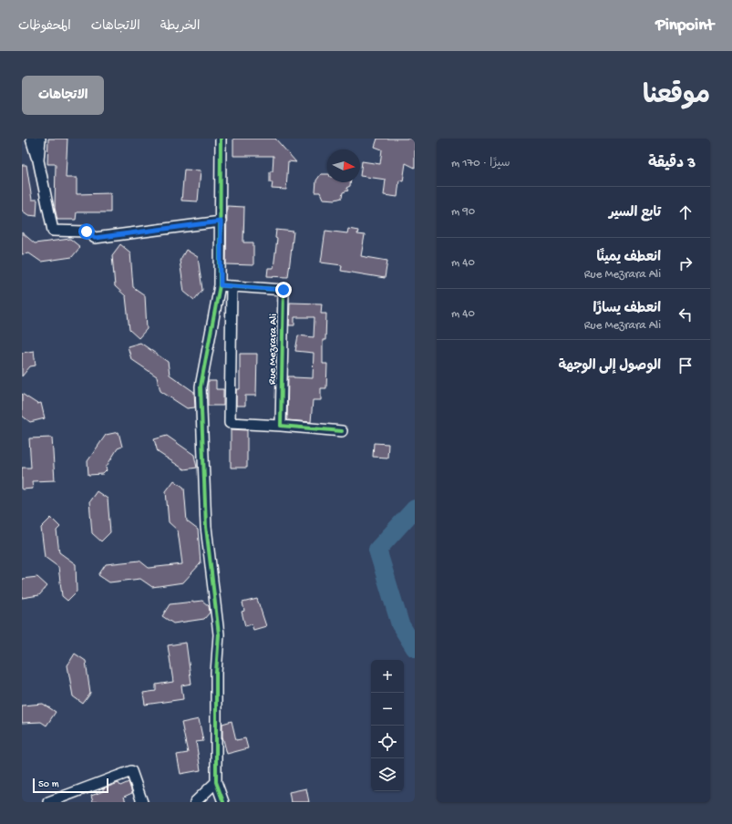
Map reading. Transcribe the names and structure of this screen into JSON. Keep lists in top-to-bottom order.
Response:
{
  "streets": {
    "street": ["Rue Mezrara Ali"]
  },
  "scale_bar": "50 m",
  "north": "right",
  "page": {
    "header": "Pinpoint",
    "nav": ["الخريطة", "الاتجاهات", "المحفوظات"],
    "title": "موقعنا",
    "buttons": "الاتجاهات",
    "heading": ["3 دقيقة", "سيرًا · 170 m"],
    "list": [
      ["تابع السير", "90 m"],
      ["انعطف يمينًا", "Rue Mezrara Ali", "40 m"],
      ["انعطف يسارًا", "Rue Mezrara Ali", "40 m"],
      "الوصول إلى الوجهة"
    ],
    "map_buttons": ["+", "−"],
    "scale": "50 m"
  }
}
